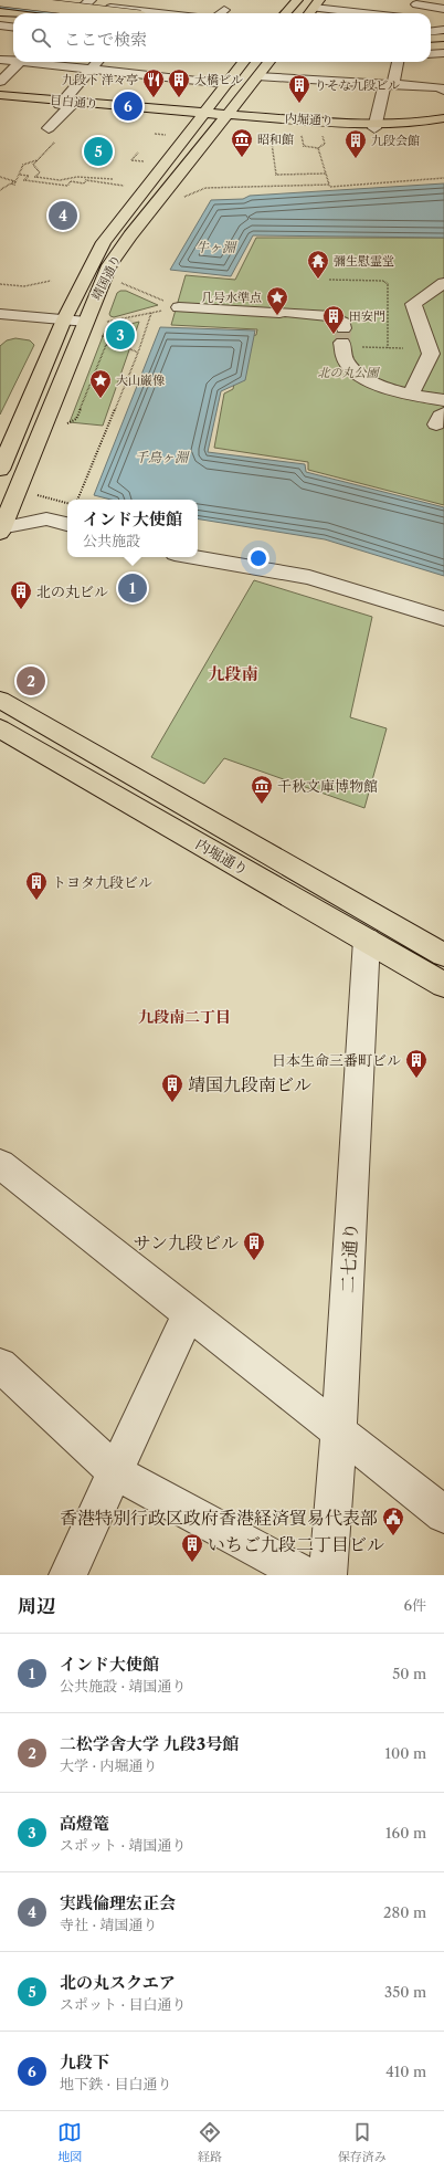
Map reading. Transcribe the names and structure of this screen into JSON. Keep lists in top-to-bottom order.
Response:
{
  "streets": {
    "main road": ["目白通り", "内堀通り", "靖国通り"],
    "street": ["二七通り"]
  },
  "crossings": [
    ["目白通り", "内堀通り"],
    ["目白通り", "靖国通り"],
    ["内堀通り", "靖国通り"],
    ["内堀通り", "二七通り"]
  ],
  "districts": ["九段南", "九段南二丁目"],
  "water": ["牛ヶ淵", "千鳥ヶ淵"],
  "parks": ["北の丸公園"],
  "places": {
    "restaurant": ["九段下 洋々亭"],
    "building": [
      "大橋ビル",
      "りそな九段ビル",
      "九段会館",
      "田安門",
      "北の丸ビル",
      "トヨタ九段ビル",
      "日本生命三番町ビル",
      "靖国九段南ビル",
      "サン九段ビル",
      "いちご九段二丁目ビル"
    ],
    "museum": ["昭和館", "千秋文庫博物館"],
    "temple": ["彌生慰霊堂"],
    "place": ["几号水準点", "大山巌像"],
    "public building": ["香港特別行政区政府香港経済貿易代表部"]
  },
  "page": {
    "search": "ここで検索",
    "pins": [
      "6",
      "5",
      "4",
      "3",
      "1",
      "2"
    ],
    "popup": ["インド大使館", "公共施設"],
    "heading": ["周辺", "6件"],
    "list": [
      {
        "mark": "1",
        "name": "インド大使館",
        "note": "公共施設 · 靖国通り",
        "value": "50 m"
      },
      {
        "mark": "2",
        "name": "二松学舎大学 九段3号館",
        "note": "大学 · 内堀通り",
        "value": "100 m"
      },
      {
        "mark": "3",
        "name": "高燈篭",
        "note": "スポット · 靖国通り",
        "value": "160 m"
      },
      {
        "mark": "4",
        "name": "実践倫理宏正会",
        "note": "寺社 · 靖国通り",
        "value": "280 m"
      },
      {
        "mark": "5",
        "name": "北の丸スクエア",
        "note": "スポット · 目白通り",
        "value": "350 m"
      },
      {
        "mark": "6",
        "name": "九段下",
        "note": "地下鉄 · 目白通り",
        "value": "410 m"
      }
    ],
    "nav": ["地図", "経路", "保存済み"]
  }
}
